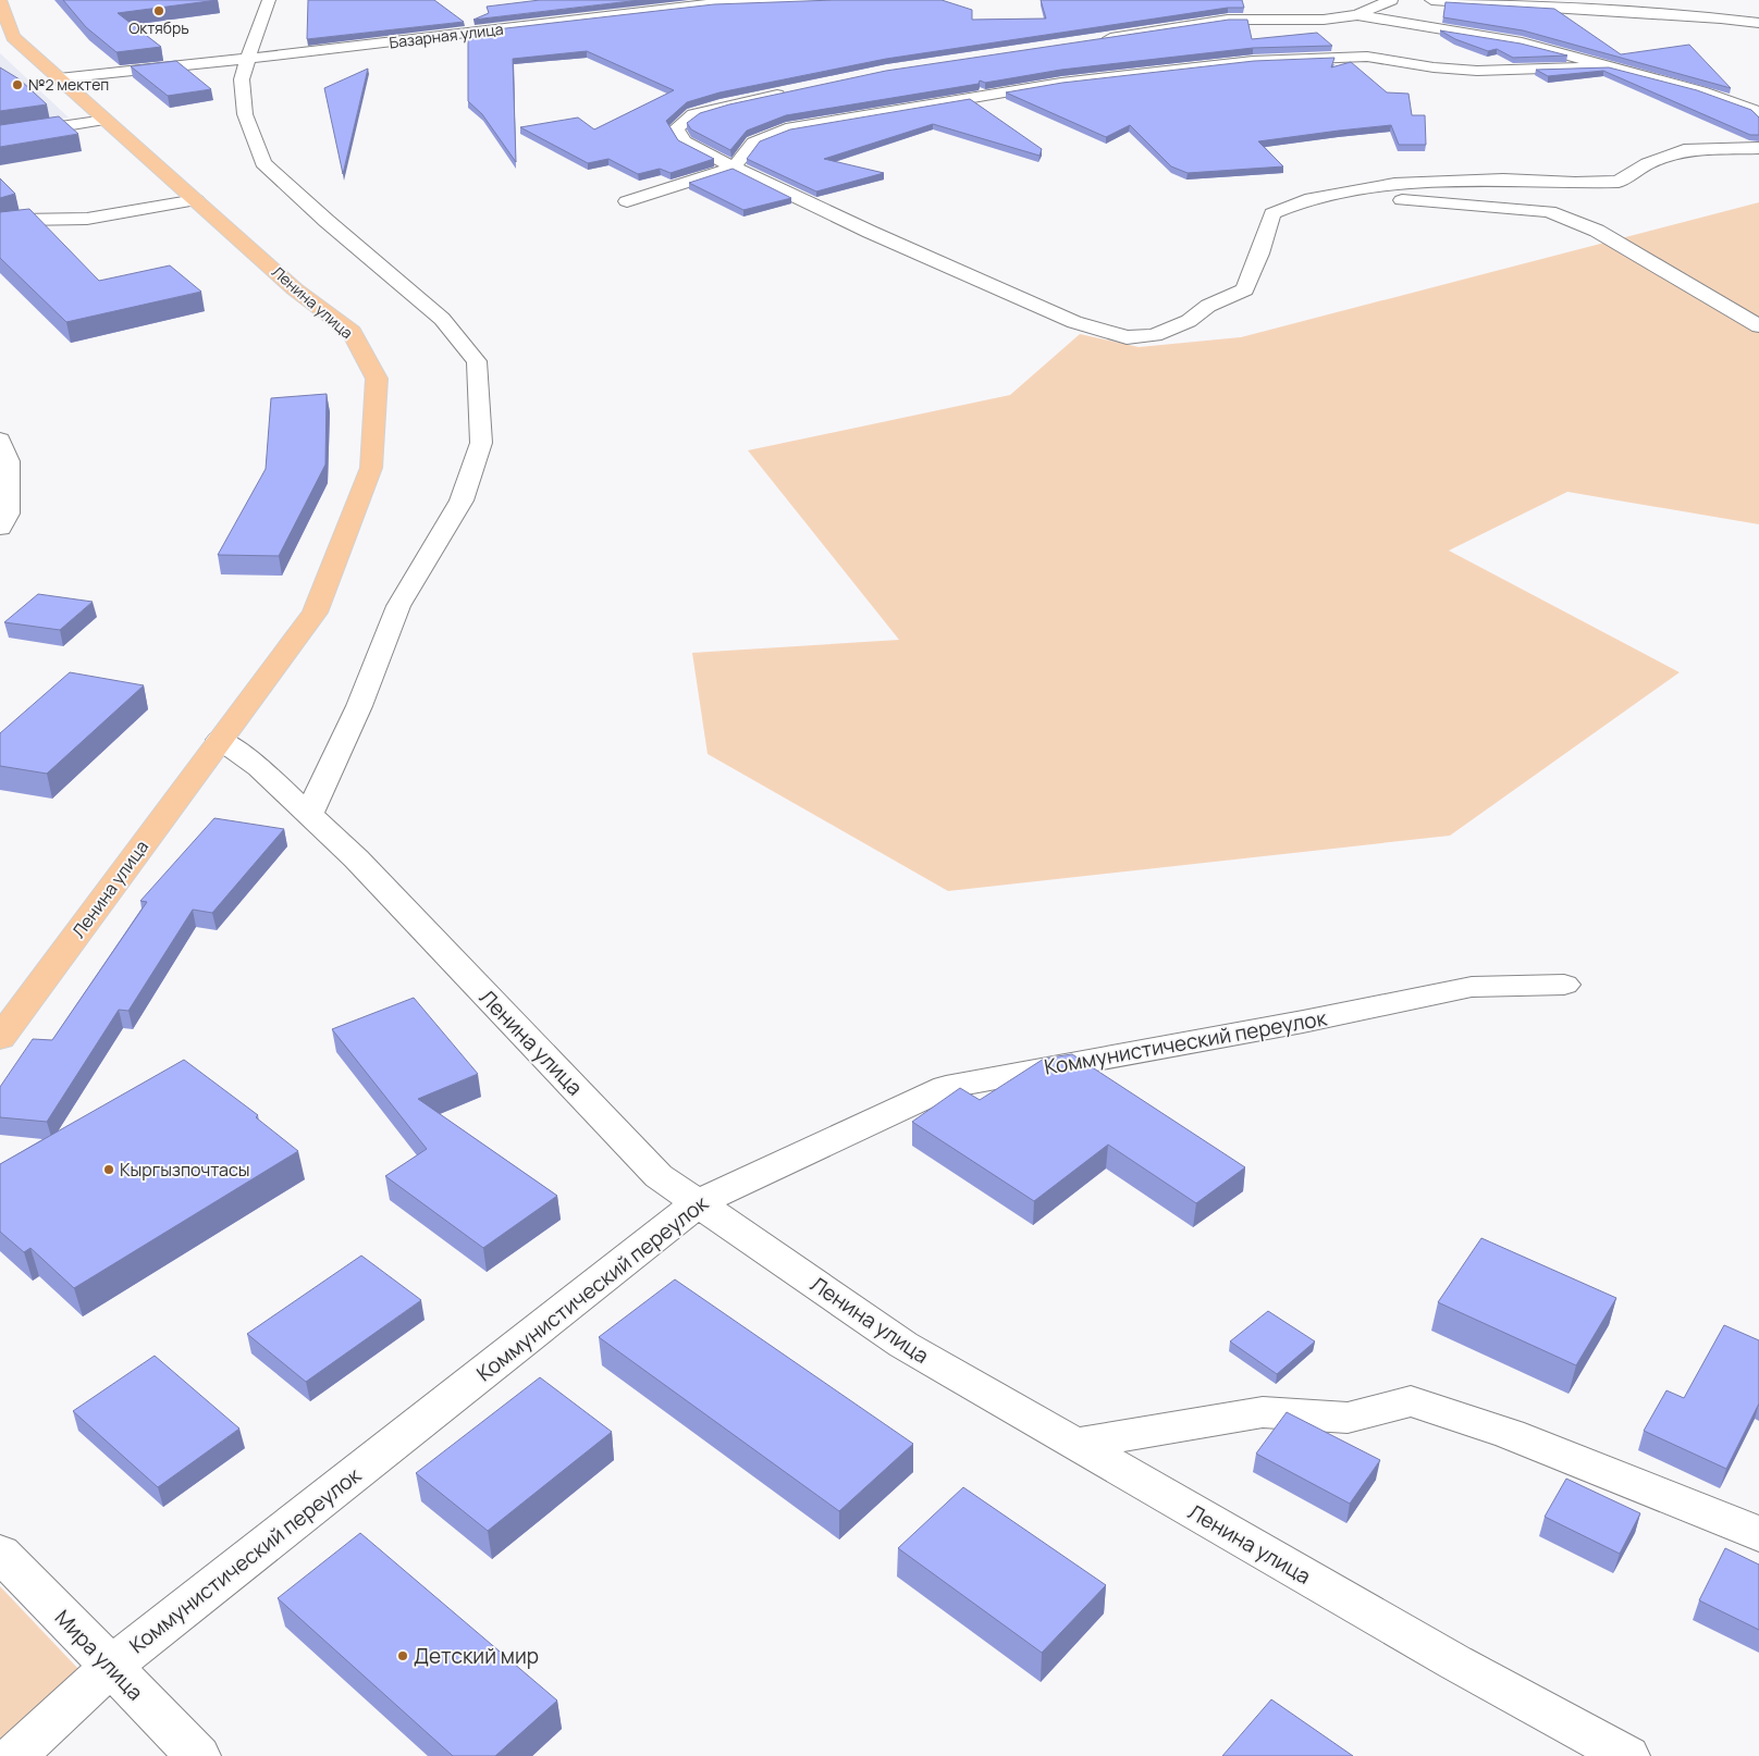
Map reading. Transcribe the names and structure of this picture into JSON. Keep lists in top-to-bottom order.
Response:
{
  "streets": {
    "main road": ["Ленина улица"],
    "street": ["Базарная улица", "Коммунистический переулок", "Мира улица"]
  },
  "crossings": [
    ["Базарная улица", "Ленина улица"],
    ["Ленина улица", "Коммунистический переулок"],
    ["Коммунистический переулок", "Мира улица"]
  ],
  "places": [
    "Октябрь",
    "№2 мектеп",
    "Кыргызпочтасы",
    "Детский мир"
  ]
}
